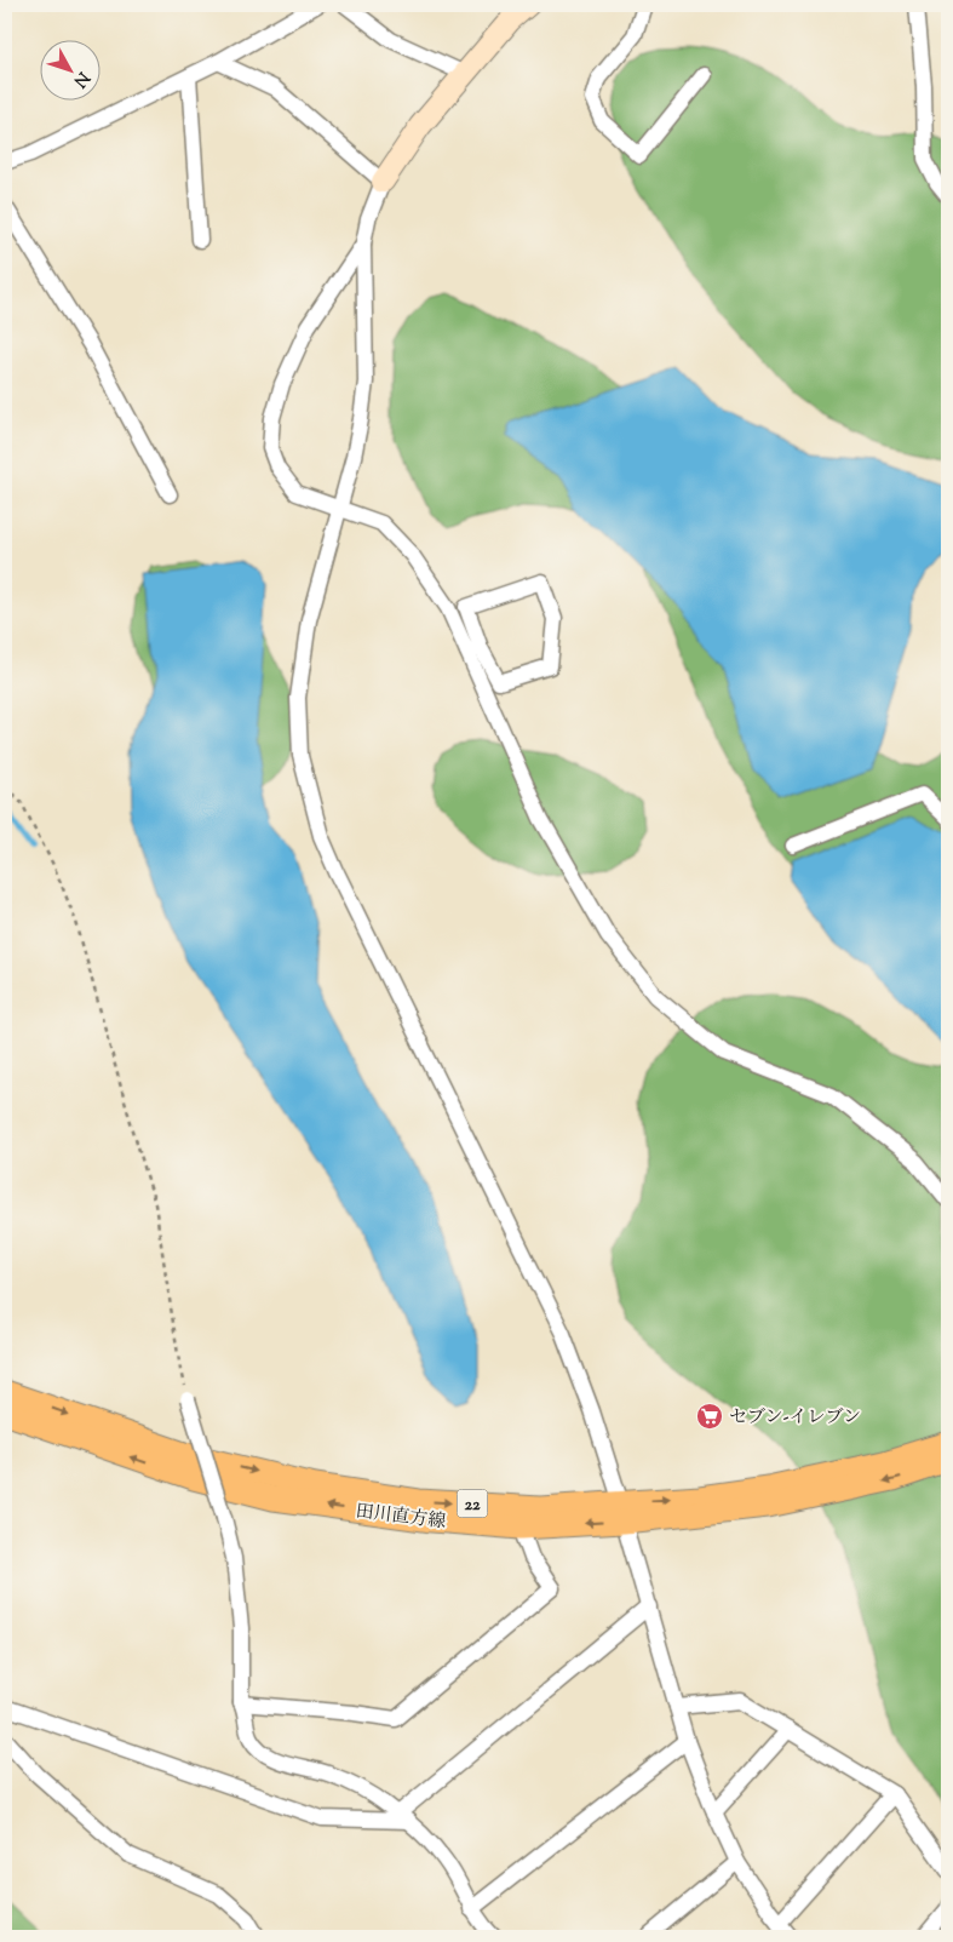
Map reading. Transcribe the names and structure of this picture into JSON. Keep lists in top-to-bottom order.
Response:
{
  "streets": {
    "main road": ["22", "田川直方線"]
  },
  "places": {
    "supermarket": ["セブン-イレブン"]
  },
  "north": "bottom right"
}
